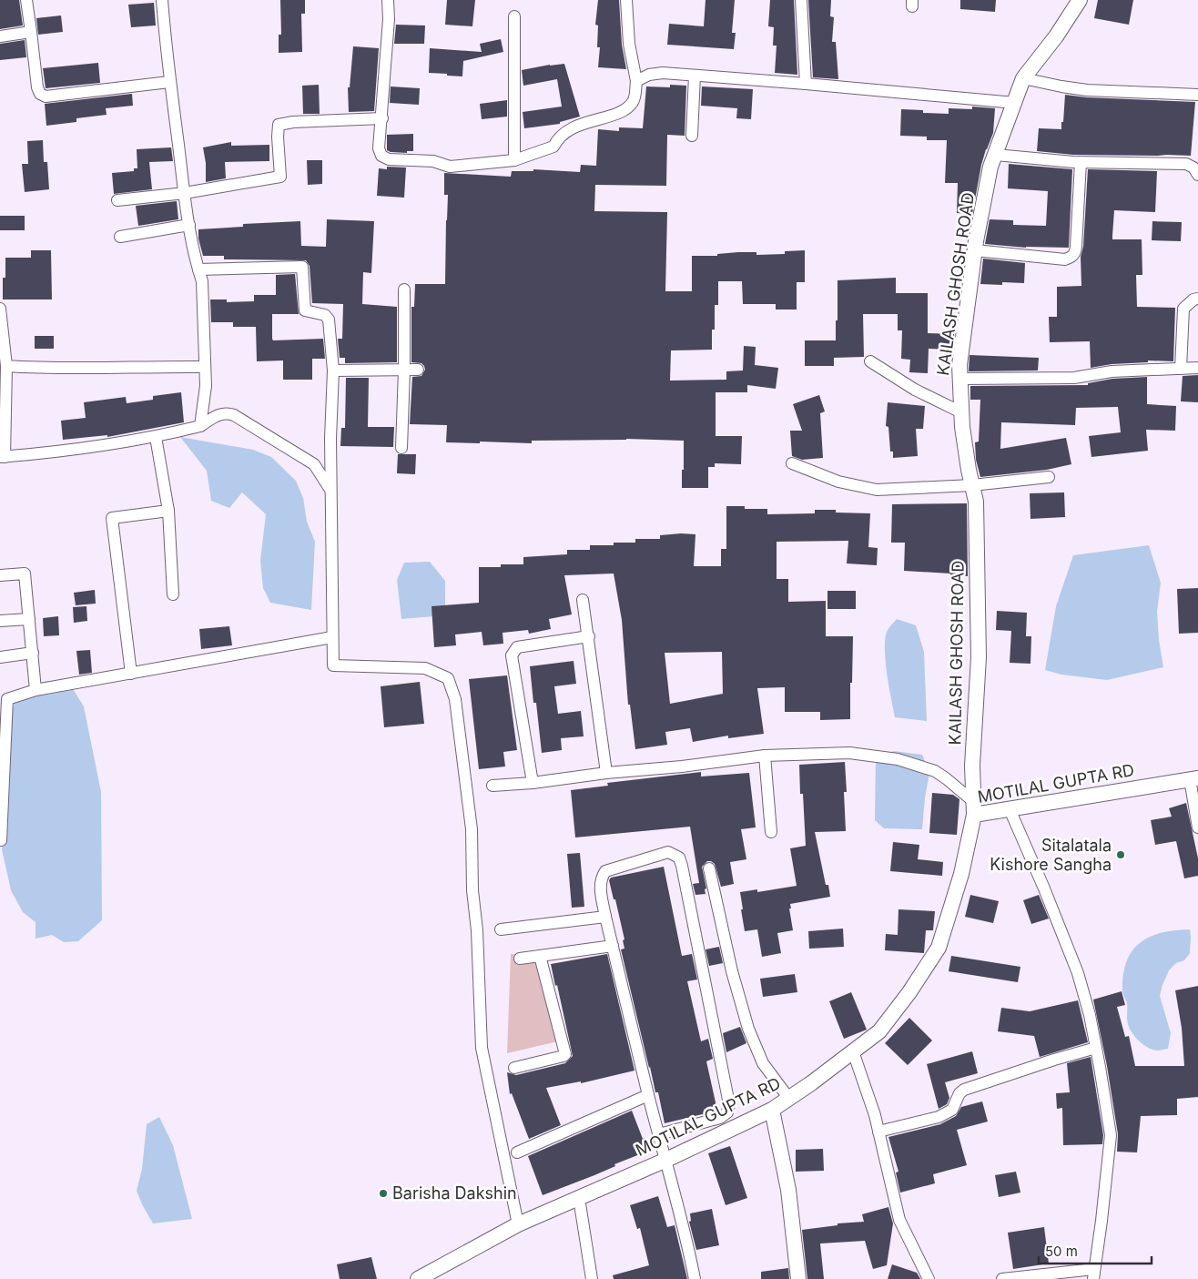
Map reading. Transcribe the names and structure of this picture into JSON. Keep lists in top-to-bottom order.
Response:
{
  "streets": {
    "street": ["KAILASH GHOSH ROAD", "MOTILAL GUPTA RD"]
  },
  "crossings": [
    ["KAILASH GHOSH ROAD", "MOTILAL GUPTA RD"]
  ],
  "places": ["Sitalatala Kishore Sangha", "Barisha Dakshin"],
  "scale_bar": "50 m"
}
